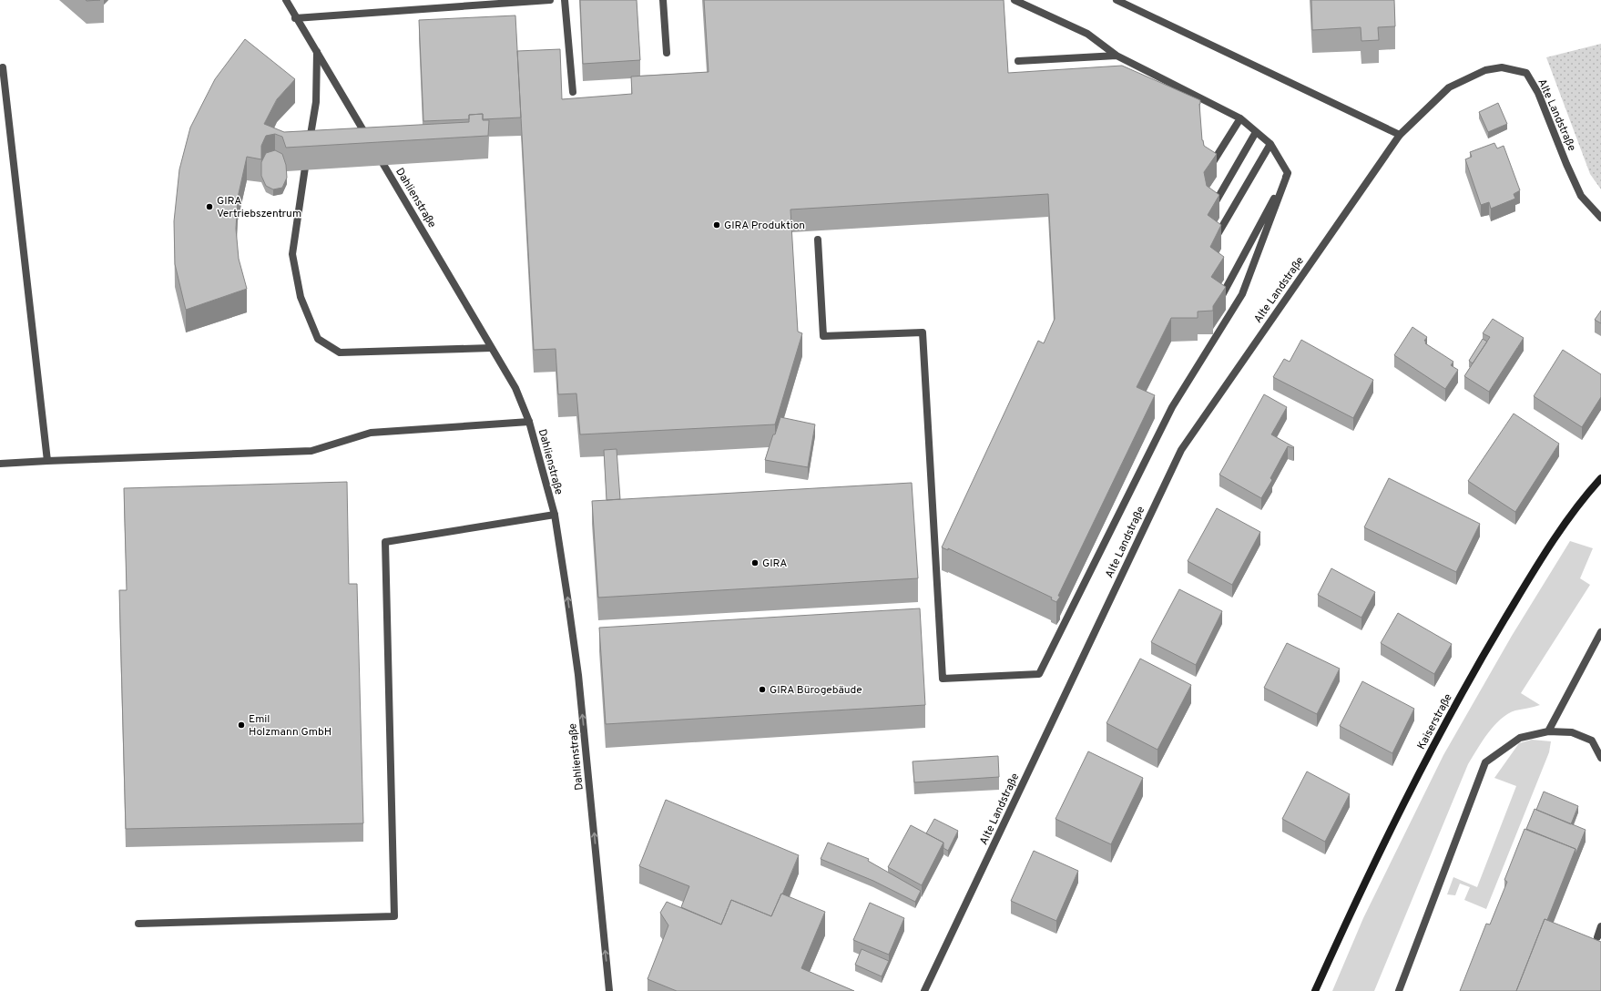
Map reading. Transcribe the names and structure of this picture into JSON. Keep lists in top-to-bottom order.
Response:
{
  "streets": {
    "main road": ["Kaiserstraße"],
    "street": ["Alte Landstraße", "Dahlienstraße"]
  },
  "one_way": ["Dahlienstraße"],
  "places": [
    "GIRA Vertriebszentrum",
    "GIRA Produktion",
    "GIRA",
    "GIRA Bürogebäude",
    "Emil Holzmann GmbH"
  ]
}
